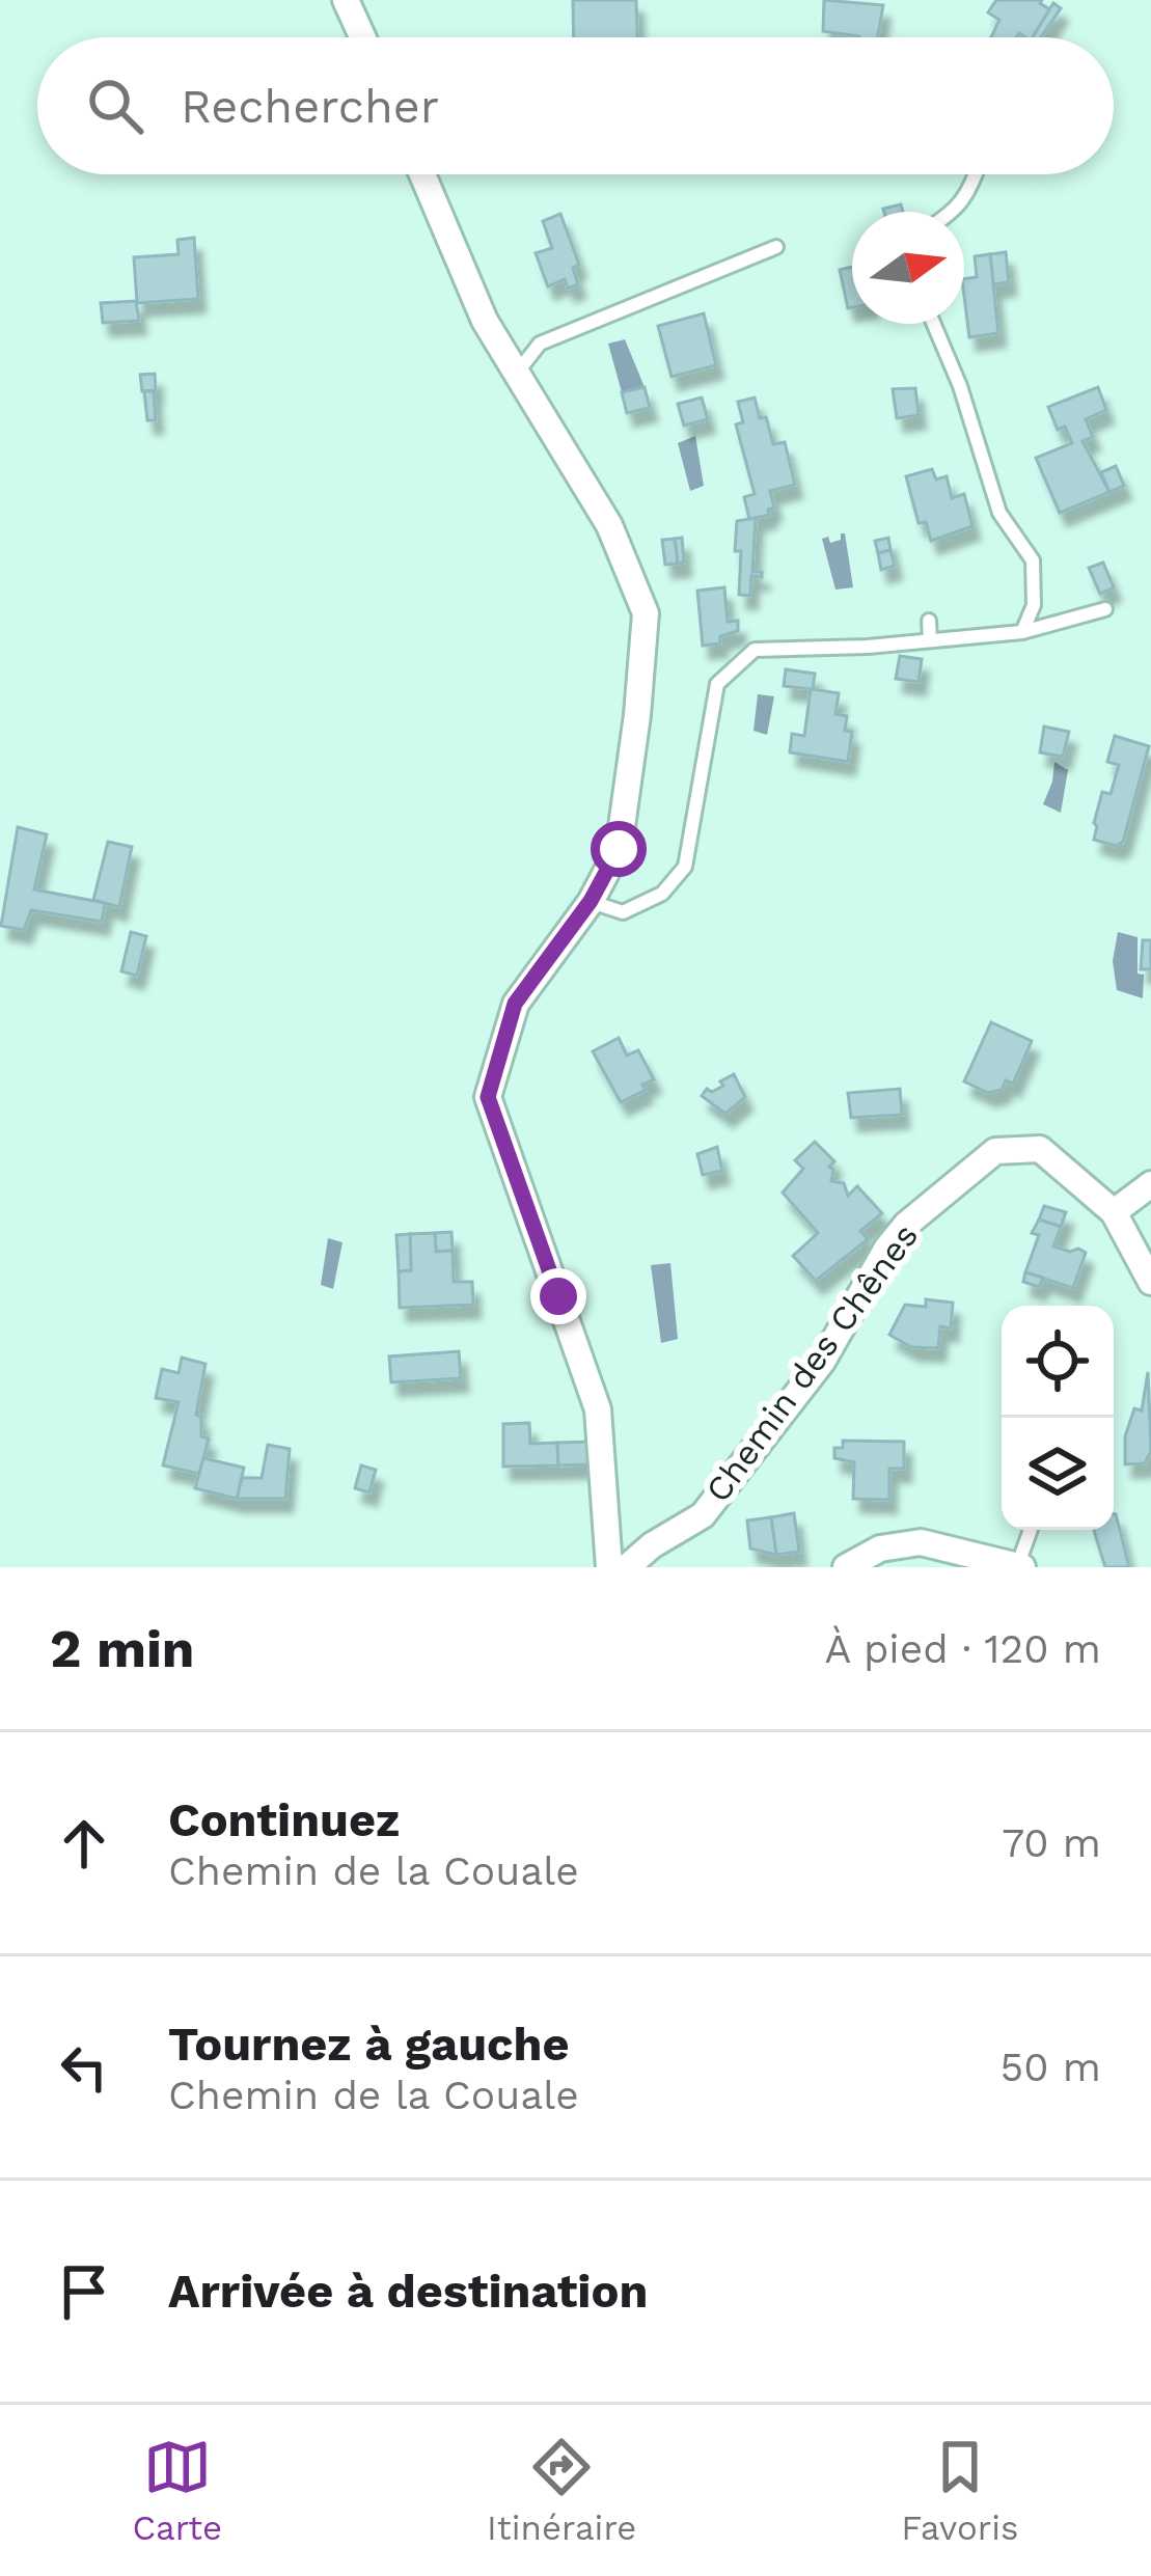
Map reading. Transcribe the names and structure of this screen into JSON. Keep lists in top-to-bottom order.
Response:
{
  "streets": {
    "street": ["Chemin des Chênes"]
  },
  "north": "right",
  "page": {
    "search": "Rechercher",
    "heading": ["2 min", "À pied · 120 m"],
    "list": [
      ["Continuez", "Chemin de la Couale", "70 m"],
      ["Tournez à gauche", "Chemin de la Couale", "50 m"],
      "Arrivée à destination"
    ],
    "nav": ["Carte", "Itinéraire", "Favoris"]
  }
}
